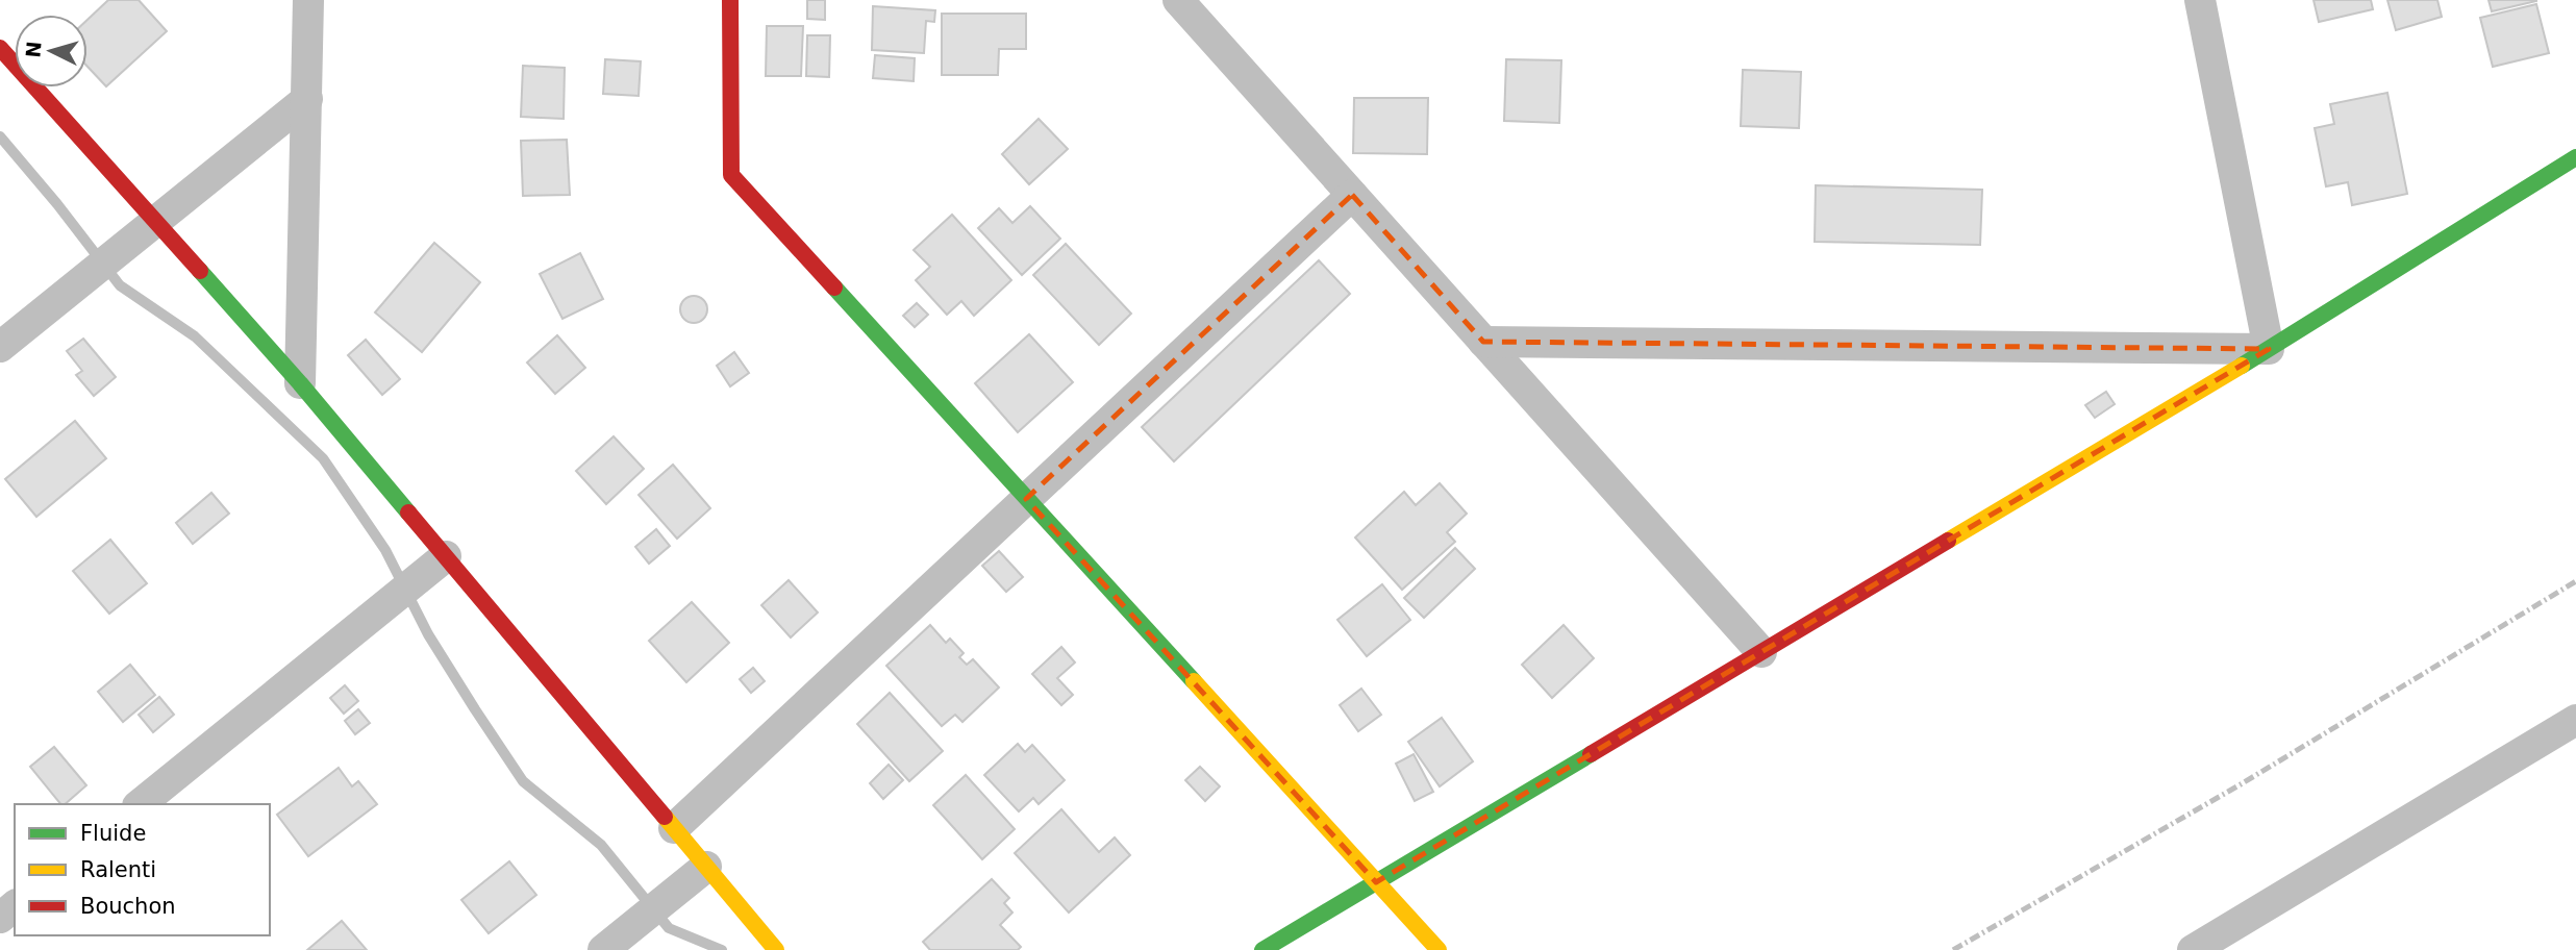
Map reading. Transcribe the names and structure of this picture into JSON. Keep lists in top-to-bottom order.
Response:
{
  "legend": ["Fluide", "Ralenti", "Bouchon"],
  "north": "left"
}
